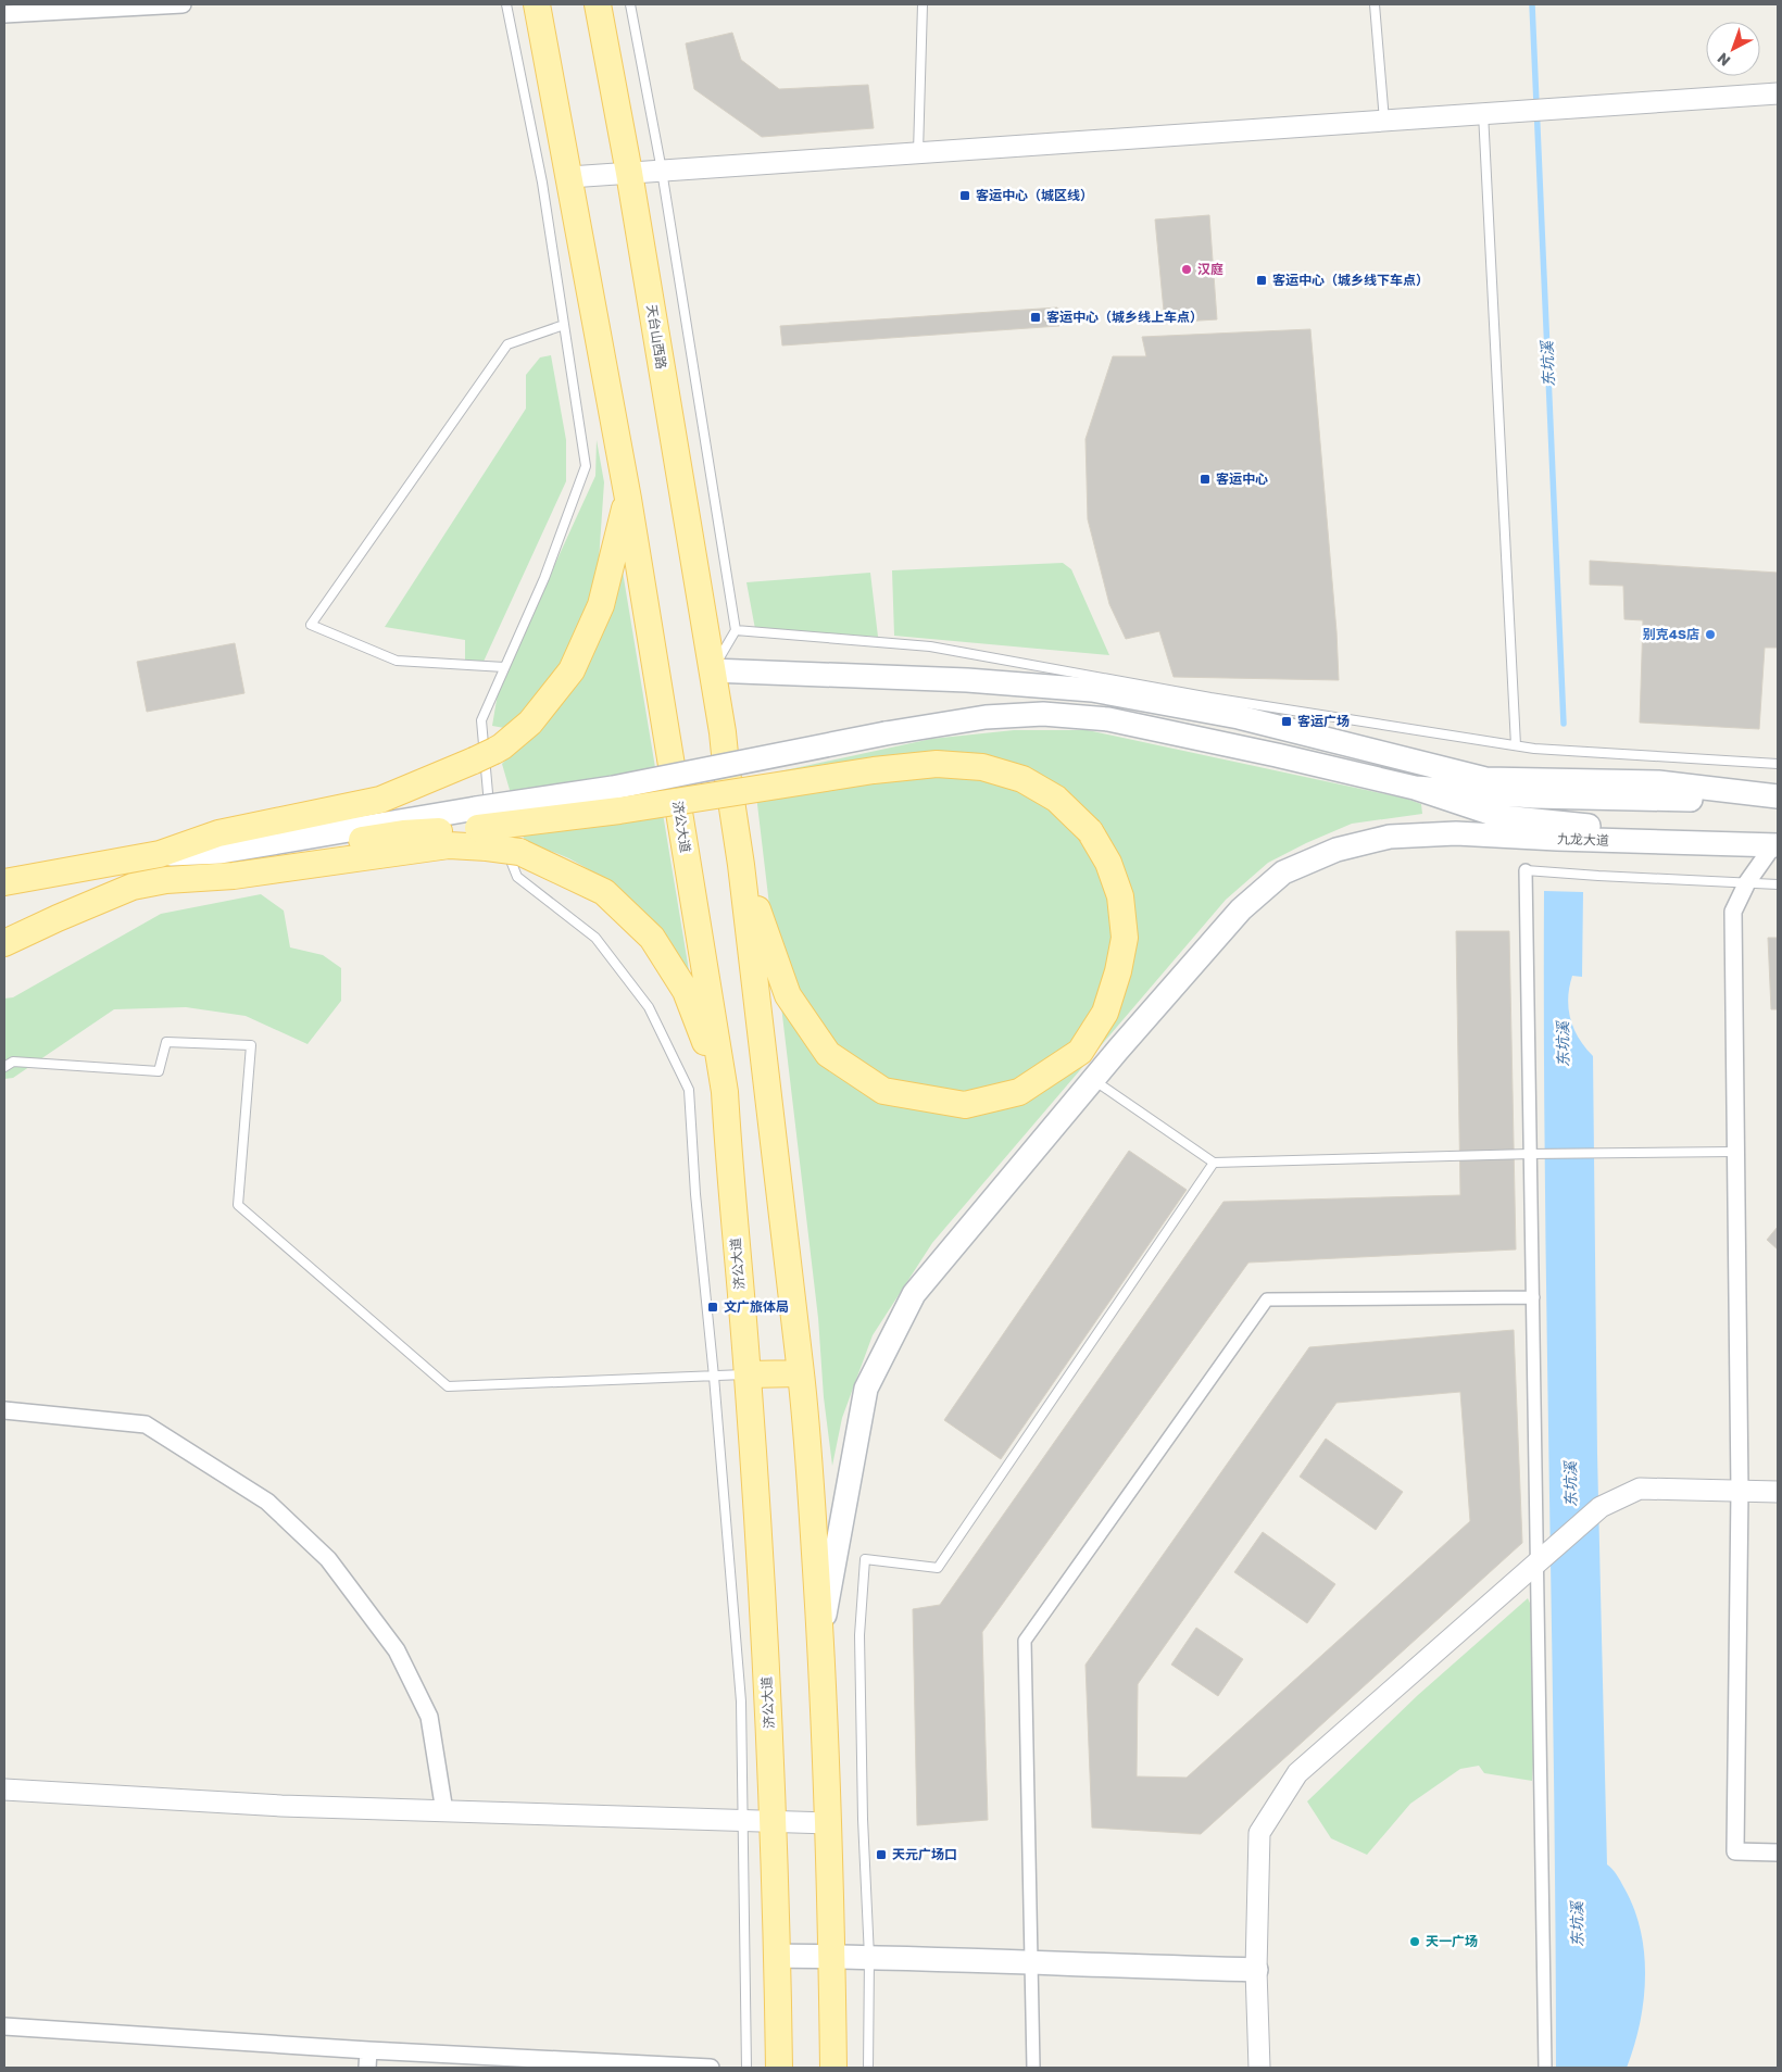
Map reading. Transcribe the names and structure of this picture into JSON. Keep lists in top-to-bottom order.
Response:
{
  "streets": {
    "main road": ["天台山西路", "济公大道", "九龙大道"]
  },
  "water": ["东坑溪"],
  "places": {
    "transit": [
      "客运中心（城区线）",
      "客运中心（城乡线下车点）",
      "客运中心（城乡线上车点）",
      "客运中心",
      "客运广场",
      "文广旅体局",
      "天元广场口"
    ],
    "other": ["汉庭", "别克4S店", "天一广场"]
  },
  "north": "bottom left"
}
